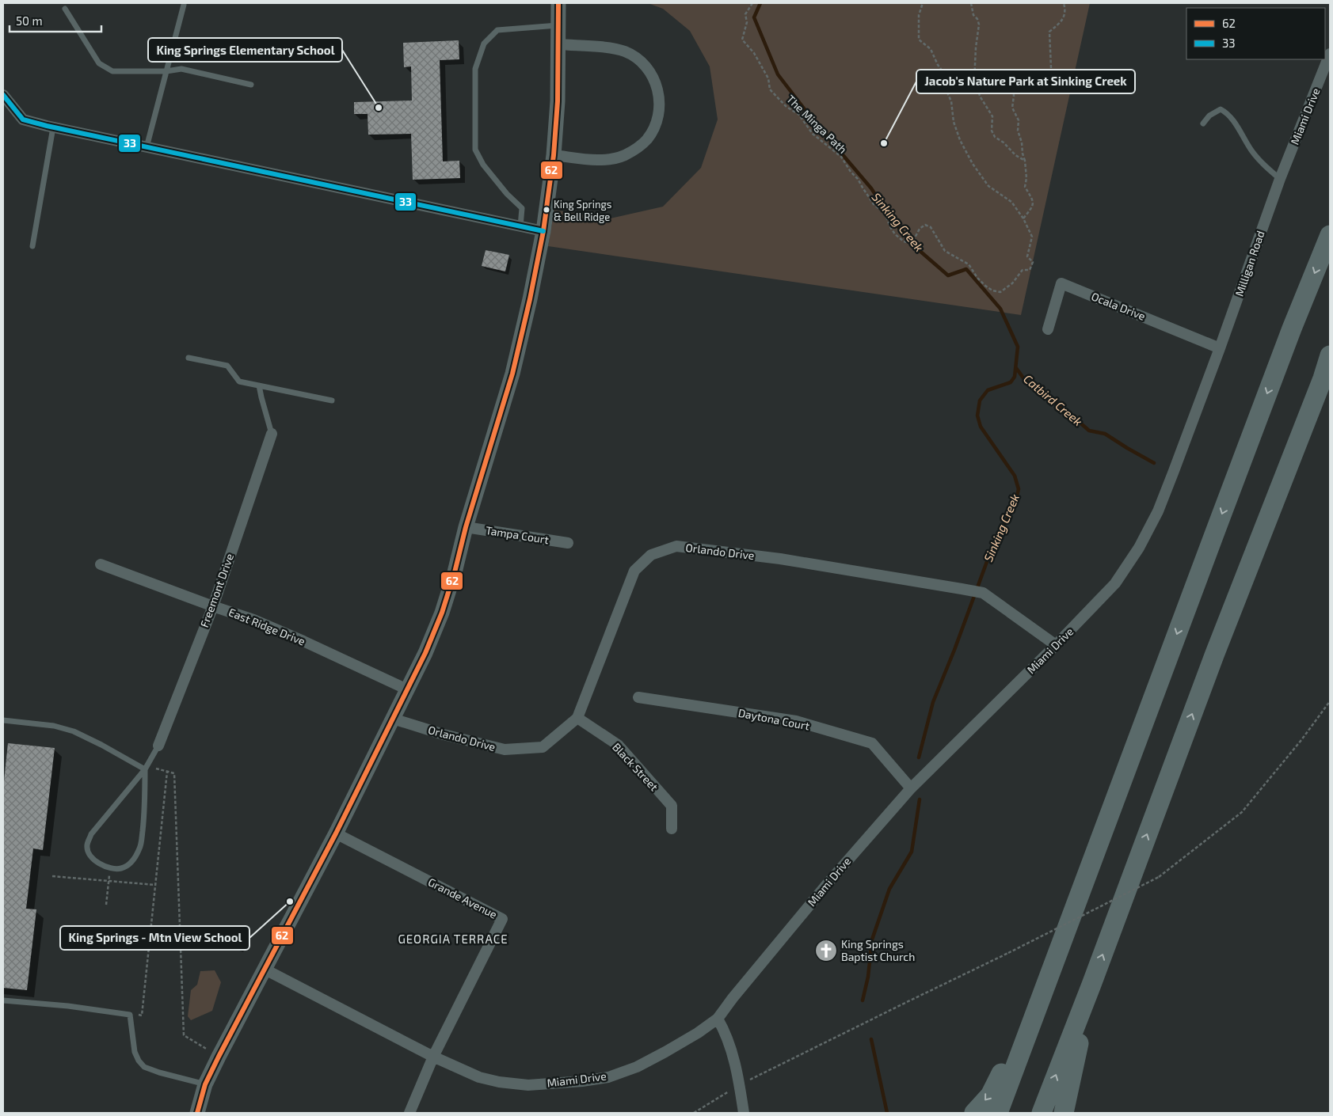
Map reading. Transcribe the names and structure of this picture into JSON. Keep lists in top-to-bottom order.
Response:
{
  "streets": {
    "street": [
      "Miami Drive",
      "Milligan Road",
      "Ocala Drive",
      "Tampa Court",
      "Orlando Drive",
      "Freemont Drive",
      "East Ridge Drive",
      "Daytona Court",
      "Black Street",
      "Grande Avenue"
    ],
    "path": ["The Minga Path"]
  },
  "crossings": [
    ["Miami Drive", "Milligan Road"],
    ["Miami Drive", "Ocala Drive"],
    ["Miami Drive", "Orlando Drive"],
    ["Miami Drive", "Daytona Court"],
    ["Miami Drive", "Grande Avenue"],
    ["Milligan Road", "Ocala Drive"],
    ["Orlando Drive", "Black Street"],
    ["Freemont Drive", "East Ridge Drive"]
  ],
  "districts": ["GEORGIA TERRACE"],
  "water": ["Sinking Creek", "Catbird Creek"],
  "places": {
    "other": [
      "King Springs Elementary School",
      "Jacob's Nature Park at Sinking Creek",
      "King Springs & Bell Ridge",
      "King Springs - Mtn View School"
    ],
    "church": ["King Springs Baptist Church"]
  },
  "lines": ["transit line 62", "transit line 33"],
  "legend": ["62", "33"],
  "scale_bar": "50 m"
}
